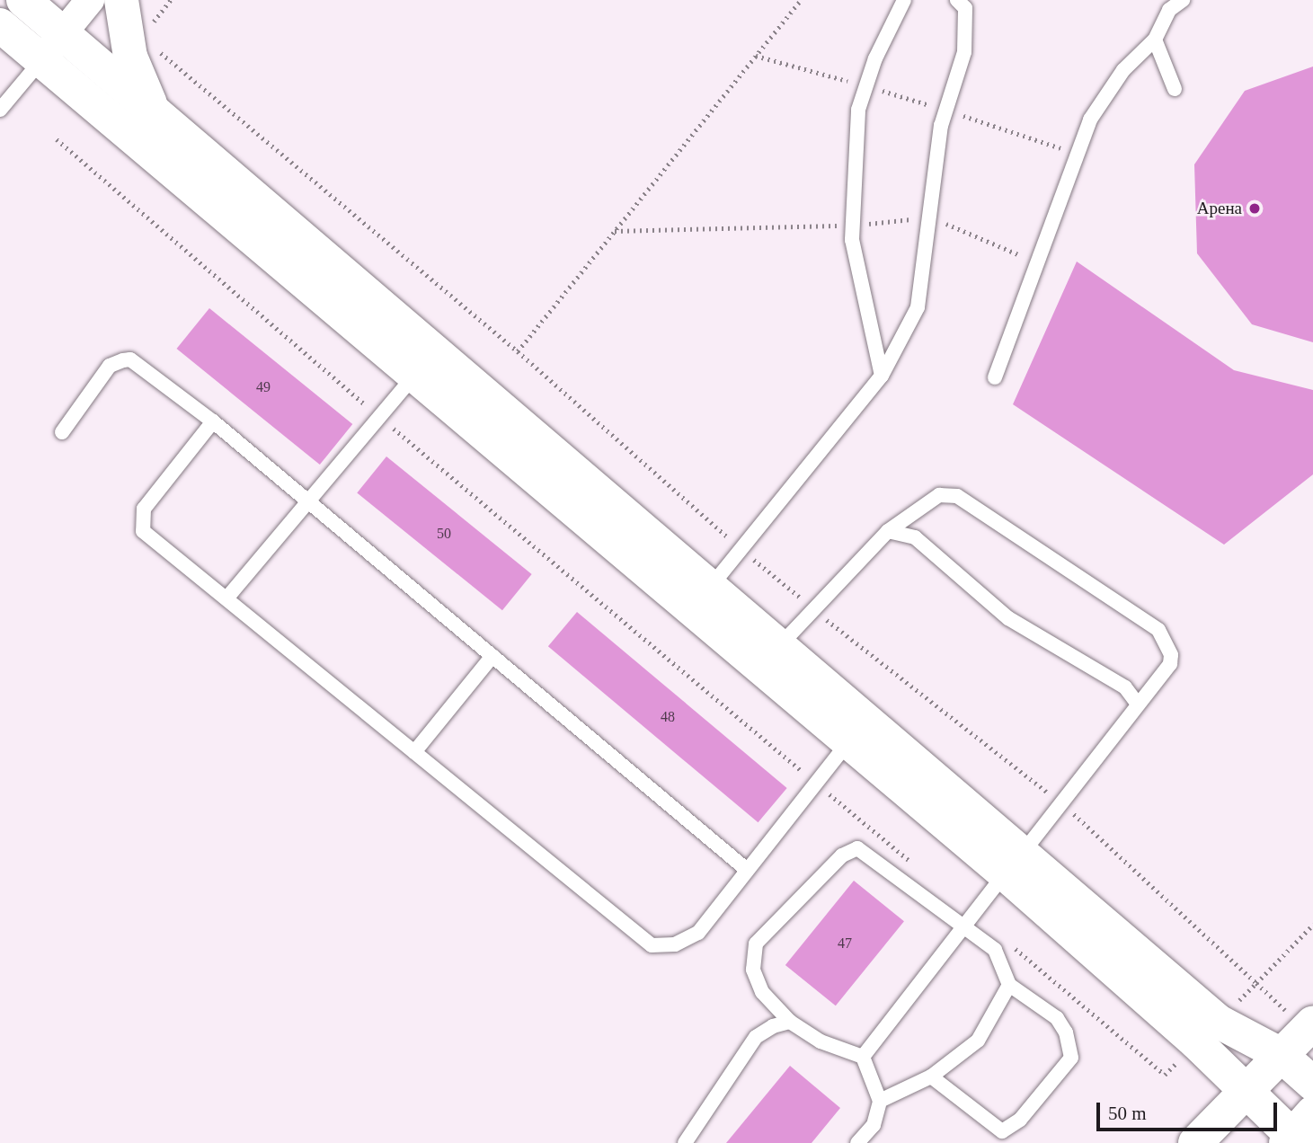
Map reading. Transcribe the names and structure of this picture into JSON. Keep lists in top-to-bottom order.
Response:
{
  "places": ["Арена"],
  "house_numbers": [
    "49",
    "50",
    "48",
    "47"
  ],
  "scale_bar": "50 m"
}
